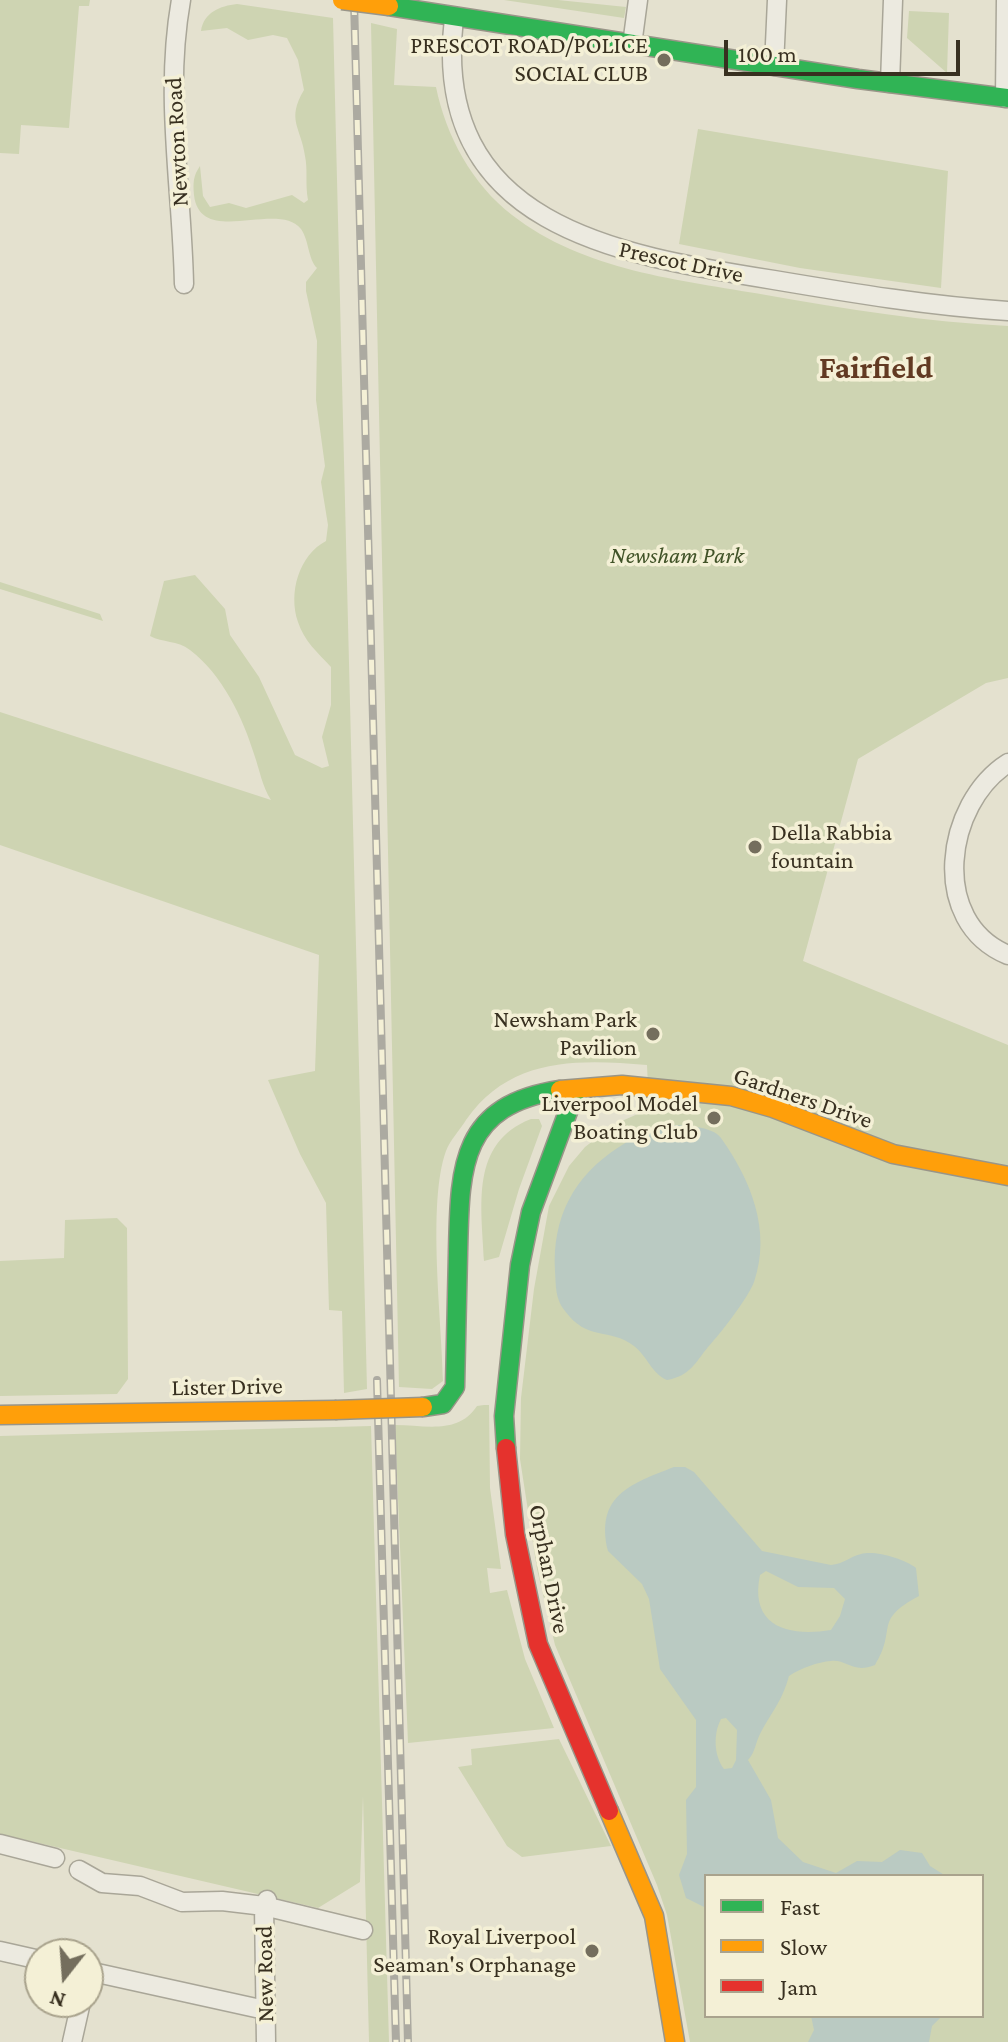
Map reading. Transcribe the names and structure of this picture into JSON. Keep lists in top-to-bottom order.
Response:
{
  "streets": {
    "street": [
      "Newton Road",
      "Prescot Drive",
      "Gardners Drive",
      "Lister Drive",
      "Orphan Drive",
      "New Road"
    ]
  },
  "crossings": [
    ["Gardners Drive", "Lister Drive"],
    ["Gardners Drive", "Orphan Drive"]
  ],
  "districts": ["Fairfield"],
  "parks": ["Newsham Park"],
  "places": [
    "PRESCOT ROAD/POLICE SOCIAL CLUB",
    "Della Rabbia fountain",
    "Newsham Park Pavilion",
    "Liverpool Model Boating Club",
    "Royal Liverpool Seaman's Orphanage"
  ],
  "legend": ["Fast", "Slow", "Jam"],
  "scale_bar": "100 m",
  "north": "bottom"
}
